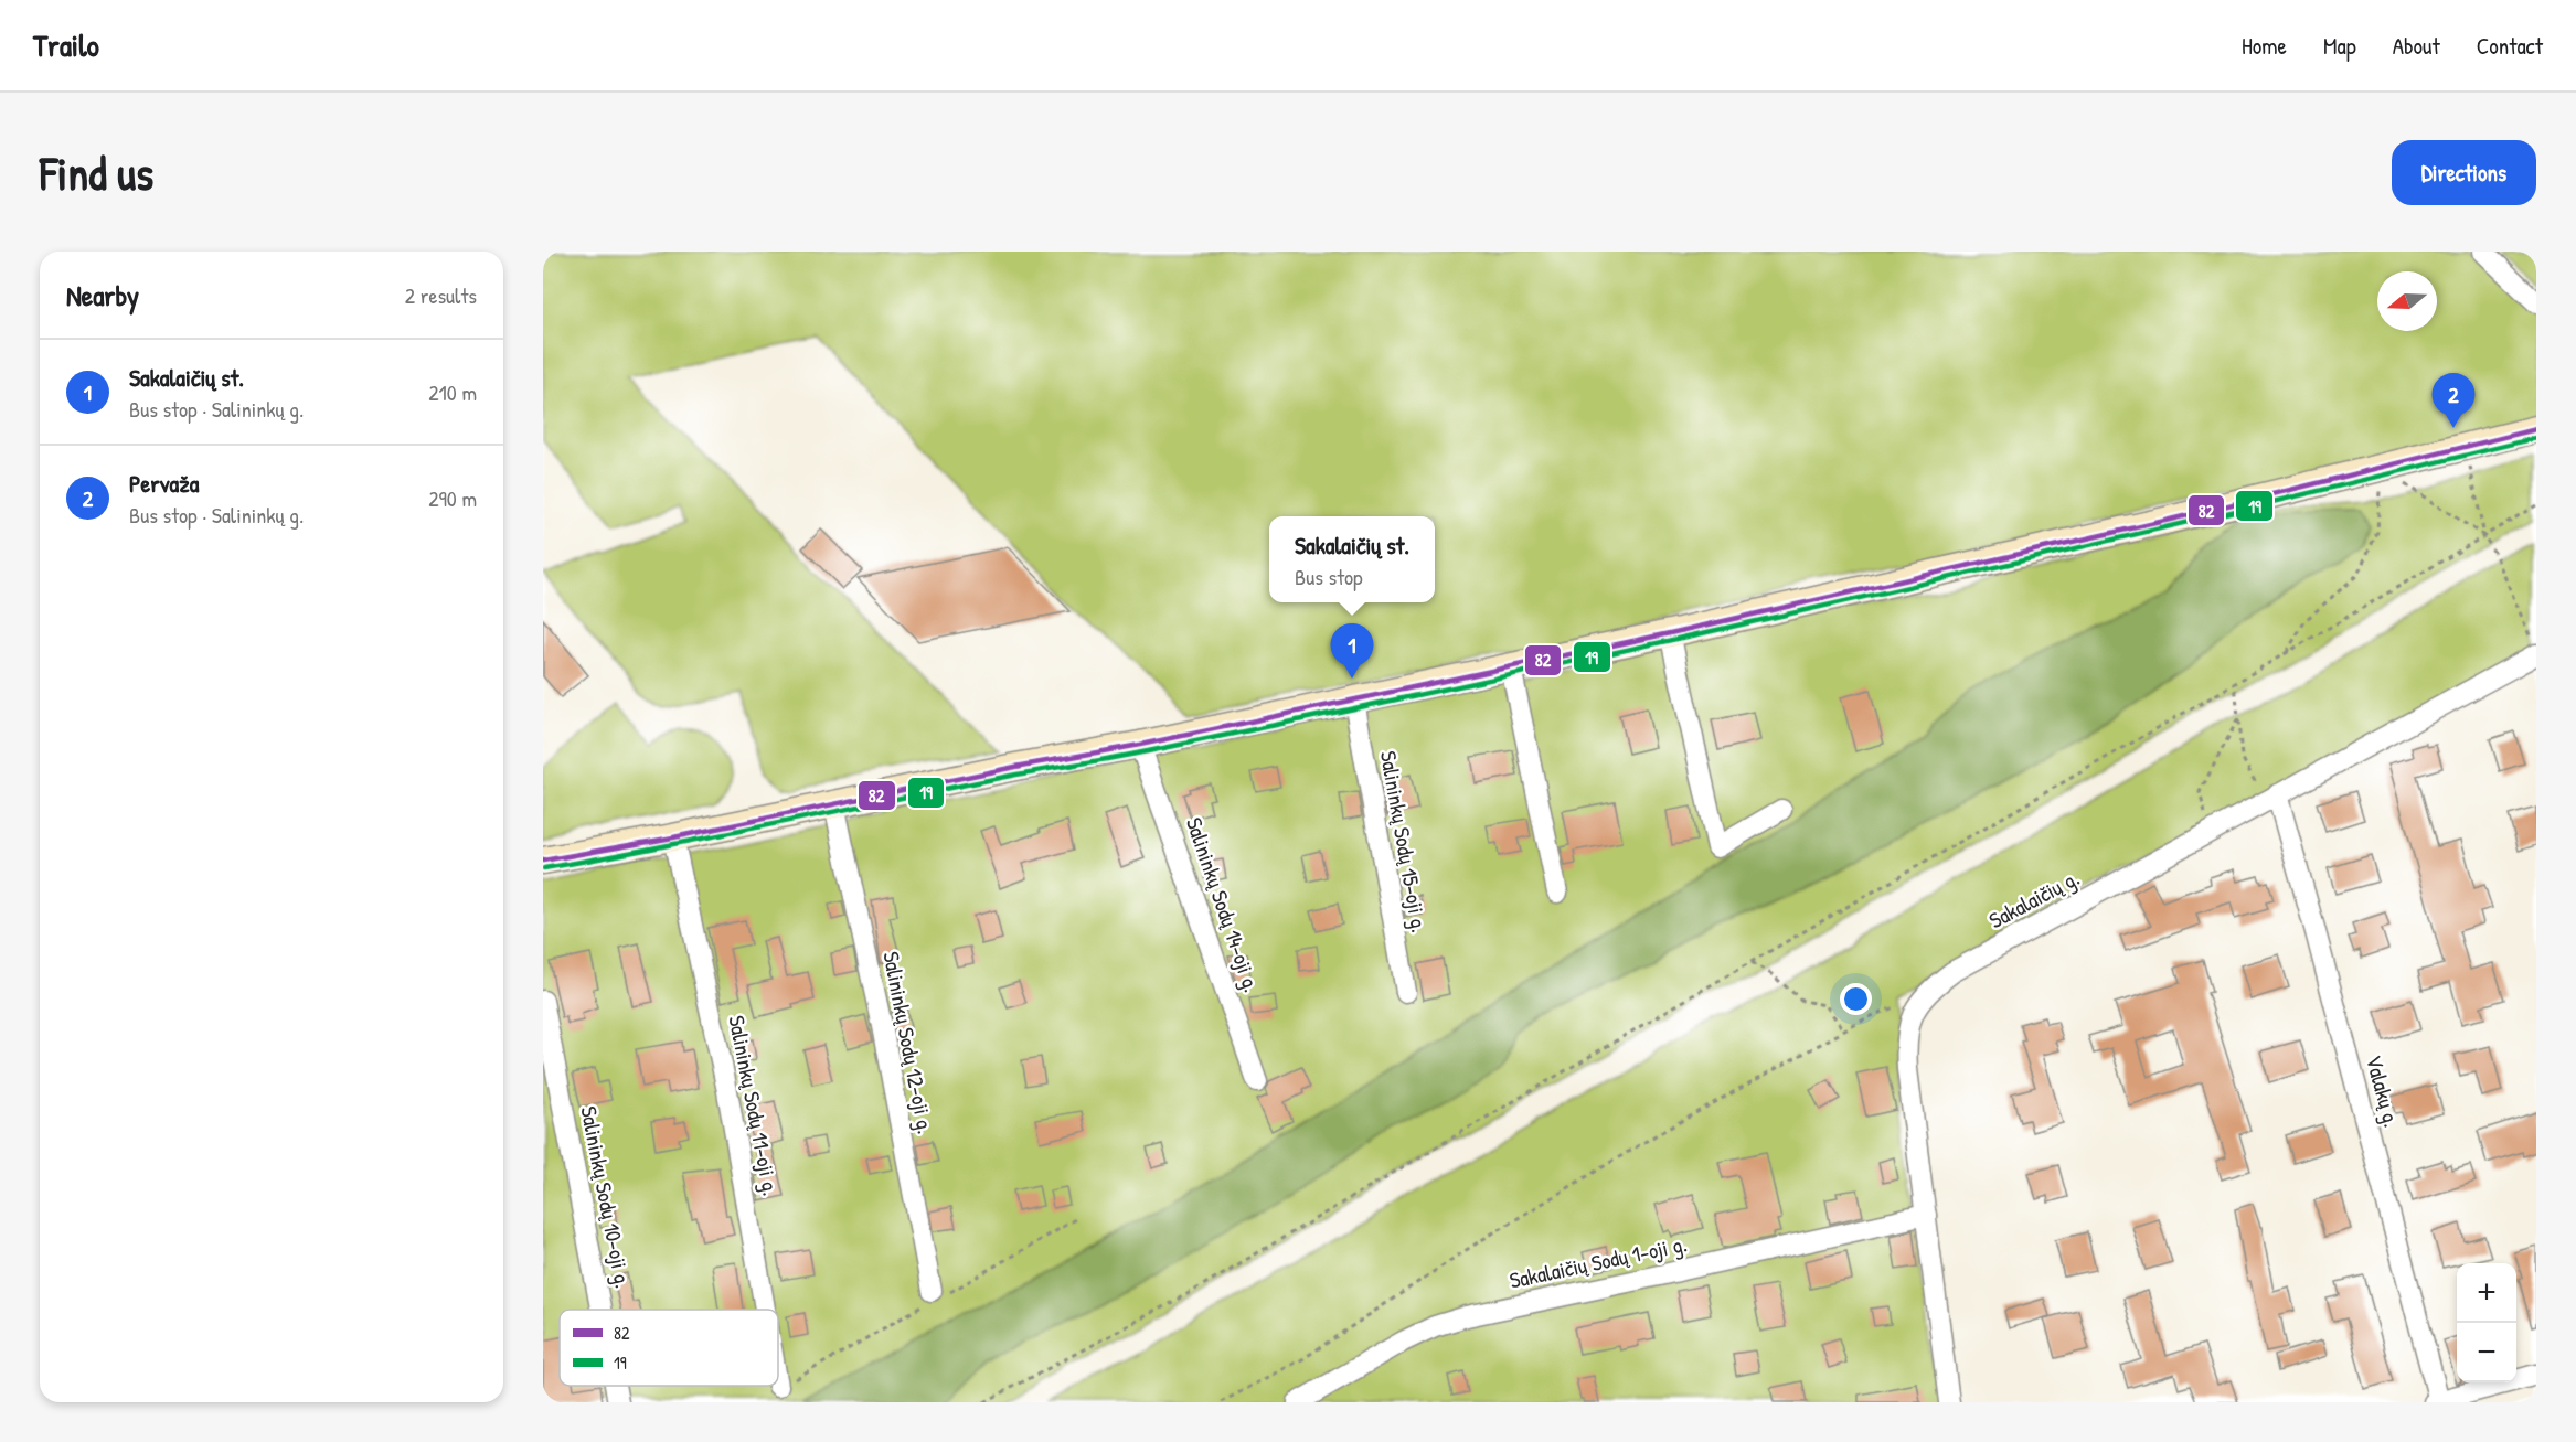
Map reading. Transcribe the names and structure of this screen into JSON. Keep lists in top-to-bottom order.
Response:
{
  "streets": {
    "street": [
      "Salininkų Sodų 15-oji g.",
      "Sakalaičių g.",
      "Salininkų Sodų 14-oji g.",
      "Salininkų Sodų 12-oji g.",
      "Valakų g.",
      "Salininkų Sodų 11-oji g.",
      "Salininkų Sodų 10-oji g.",
      "Sakalaičių Sodų 1-oji g."
    ]
  },
  "crossings": [
    ["Sakalaičių g.", "Valakų g."],
    ["Sakalaičių g.", "Sakalaičių Sodų 1-oji g."]
  ],
  "lines": ["transit line 82", "transit line 19"],
  "legend": ["82", "19"],
  "north": "left",
  "page": {
    "header": "Trailo",
    "nav": [
      "Home",
      "Map",
      "About",
      "Contact"
    ],
    "buttons": "Directions",
    "title": "Find us",
    "heading": ["Nearby", "2 results"],
    "list": [
      {
        "mark": "1",
        "name": "Sakalaičių st.",
        "note": "Bus stop · Salininkų g.",
        "value": "210 m"
      },
      {
        "mark": "2",
        "name": "Pervaža",
        "note": "Bus stop · Salininkų g.",
        "value": "290 m"
      }
    ],
    "pins": ["2", "1"],
    "popup": ["Sakalaičių st.", "Bus stop"],
    "map_buttons": ["+", "−"]
  }
}
